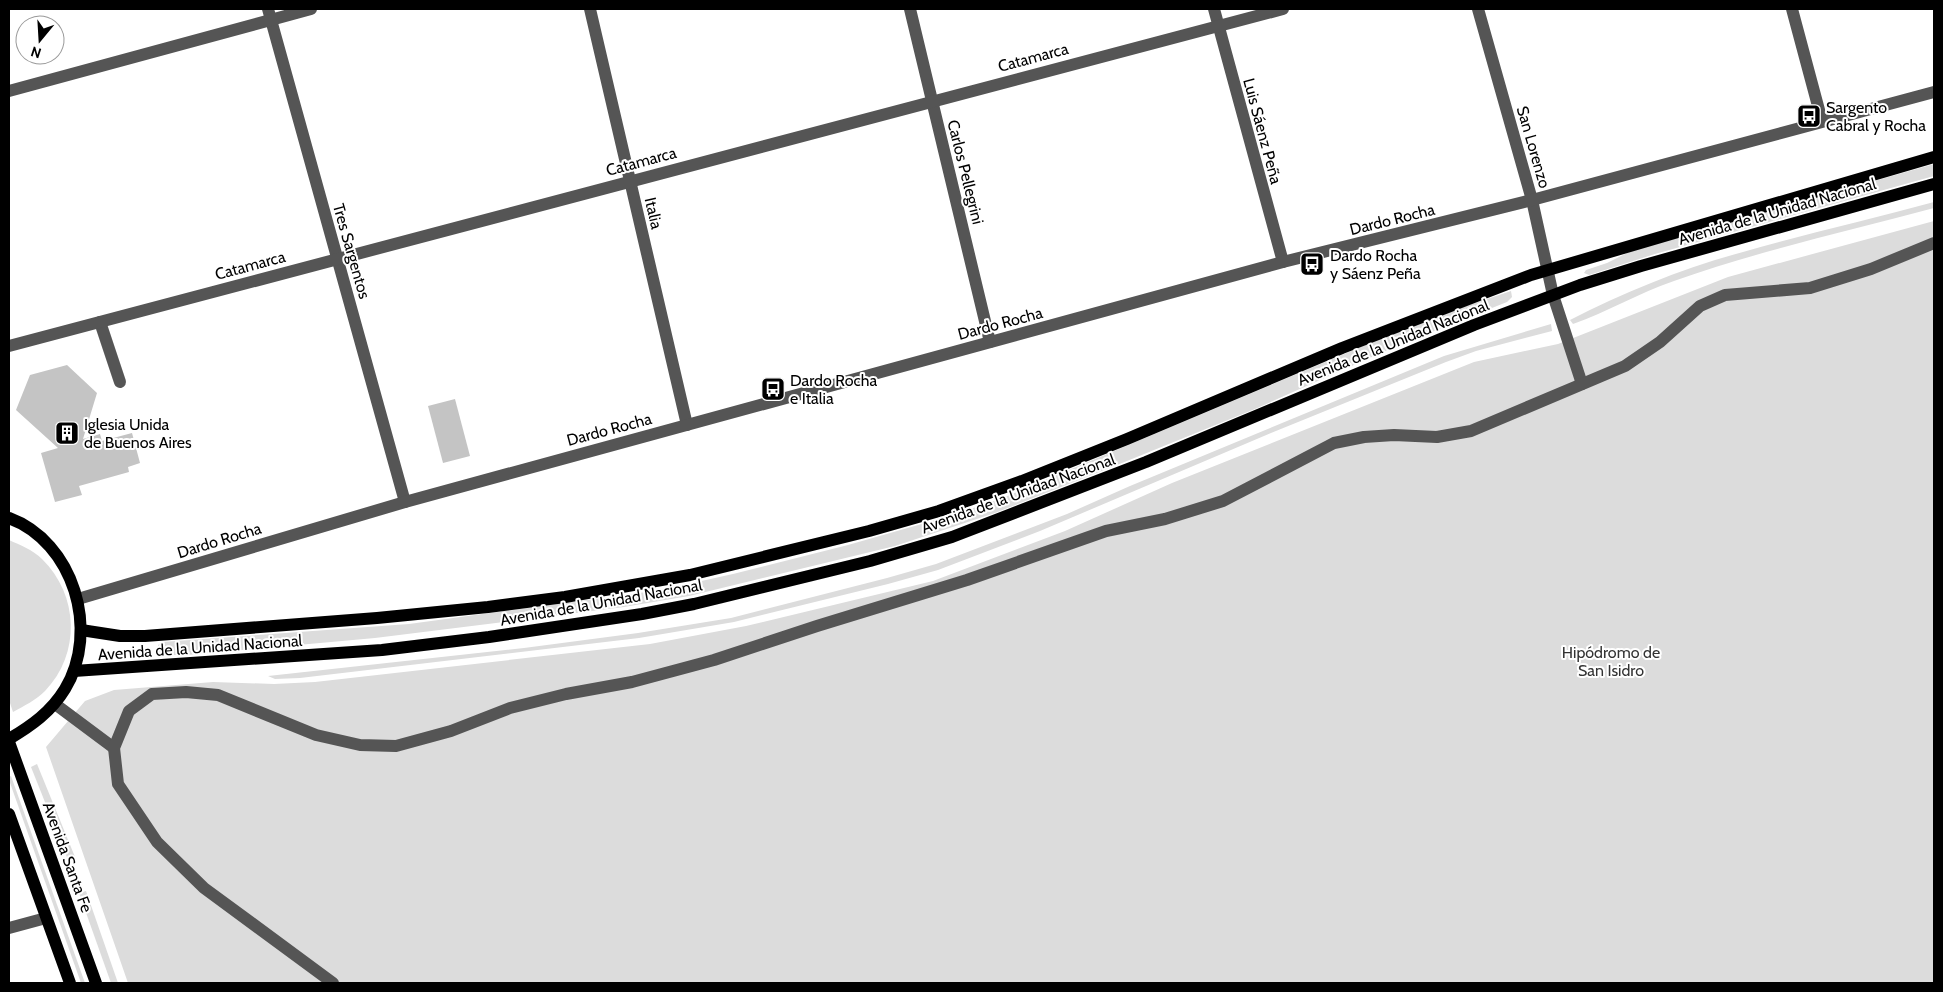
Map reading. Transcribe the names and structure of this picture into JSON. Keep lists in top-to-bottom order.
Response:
{
  "streets": {
    "main road": ["Avenida de la Unidad Nacional", "Avenida Santa Fe"],
    "street": [
      "Catamarca",
      "Luis Sáenz Peña",
      "San Lorenzo",
      "Carlos Pellegrini",
      "Italia",
      "Dardo Rocha",
      "Tres Sargentos"
    ]
  },
  "crossings": [
    ["Catamarca", "Luis Sáenz Peña"],
    ["Catamarca", "Carlos Pellegrini"],
    ["Catamarca", "Italia"],
    ["Catamarca", "Tres Sargentos"],
    ["Luis Sáenz Peña", "Dardo Rocha"],
    ["San Lorenzo", "Avenida de la Unidad Nacional"],
    ["San Lorenzo", "Dardo Rocha"],
    ["Carlos Pellegrini", "Dardo Rocha"],
    ["Italia", "Dardo Rocha"],
    ["Dardo Rocha", "Tres Sargentos"]
  ],
  "parks": ["Hipódromo de San Isidro"],
  "places": {
    "bus stop": ["Sargento Cabral y Rocha", "Dardo Rocha y Sáenz Peña", "Dardo Rocha e Italia"],
    "building": ["Iglesia Unida de Buenos Aires"]
  },
  "north": "bottom"
}
